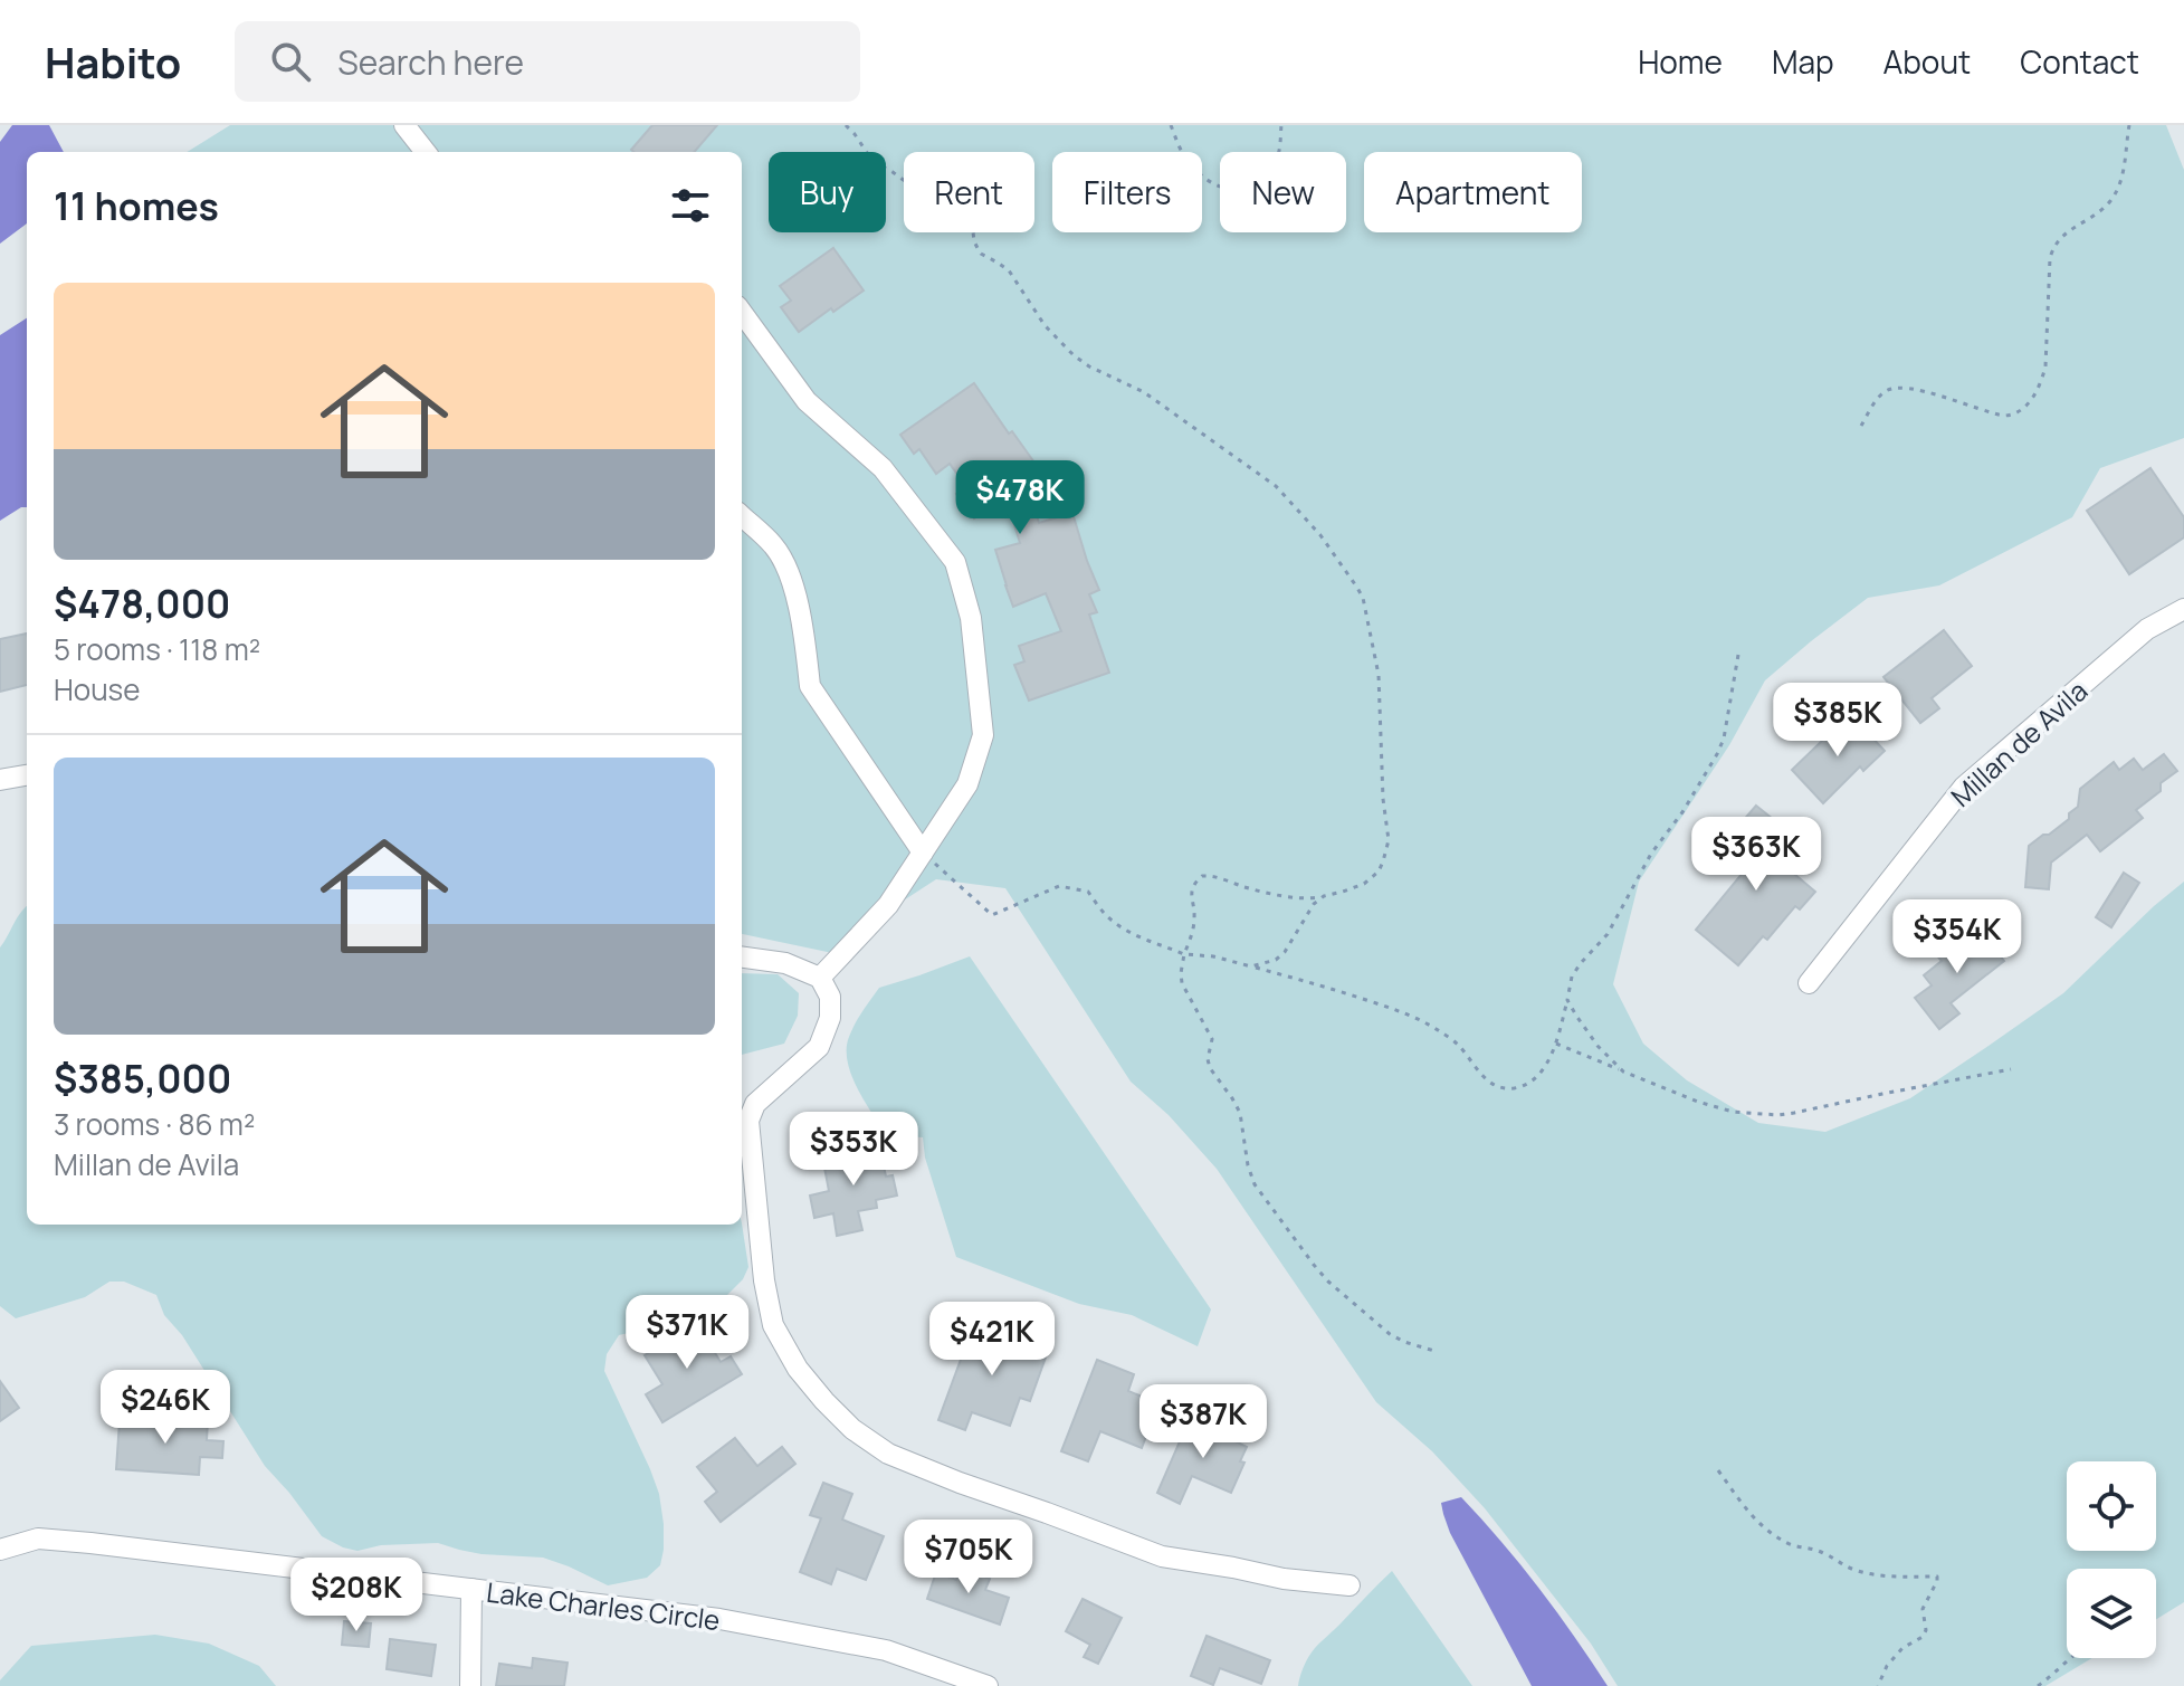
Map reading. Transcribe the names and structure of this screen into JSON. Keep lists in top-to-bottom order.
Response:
{
  "streets": {
    "street": ["Millan de Avila", "Lake Charles Circle"]
  },
  "page": {
    "header": "Habito",
    "search": "Search here",
    "nav": [
      "Home",
      "Map",
      "About",
      "Contact"
    ],
    "chip": [
      "Buy",
      "Rent",
      "Filters",
      "New",
      "Apartment"
    ],
    "heading": "11 homes",
    "list": [
      {
        "name": "$478,000",
        "note": "5 rooms · 118 m² · House"
      },
      {
        "name": "$385,000",
        "note": "3 rooms · 86 m² · Millan de Avila"
      }
    ],
    "price": [
      "$478K",
      "$385K",
      "$363K",
      "$354K",
      "$353K",
      "$371K",
      "$421K",
      "$246K",
      "$387K",
      "$705K",
      "$208K"
    ]
  }
}
